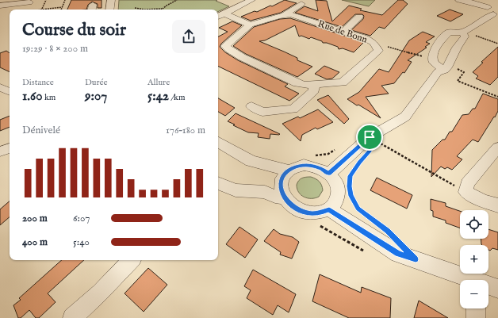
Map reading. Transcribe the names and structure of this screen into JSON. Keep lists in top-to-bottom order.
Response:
{
  "streets": {
    "street": ["Rue de Bonn"]
  },
  "page": {
    "heading": ["Course du soir", "19:29 · 8 × 200 m"],
    "stats": [
      ["Distance", "1.60 km"],
      ["Durée", "9:07"],
      ["Allure", "5:42 /km"]
    ],
    "chart": ["Dénivelé", "176–180 m"],
    "list": [
      {
        "name": "200 m",
        "note": "6:07"
      },
      {
        "name": "400 m",
        "note": "5:40"
      }
    ],
    "map_buttons": ["+", "−"]
  }
}
